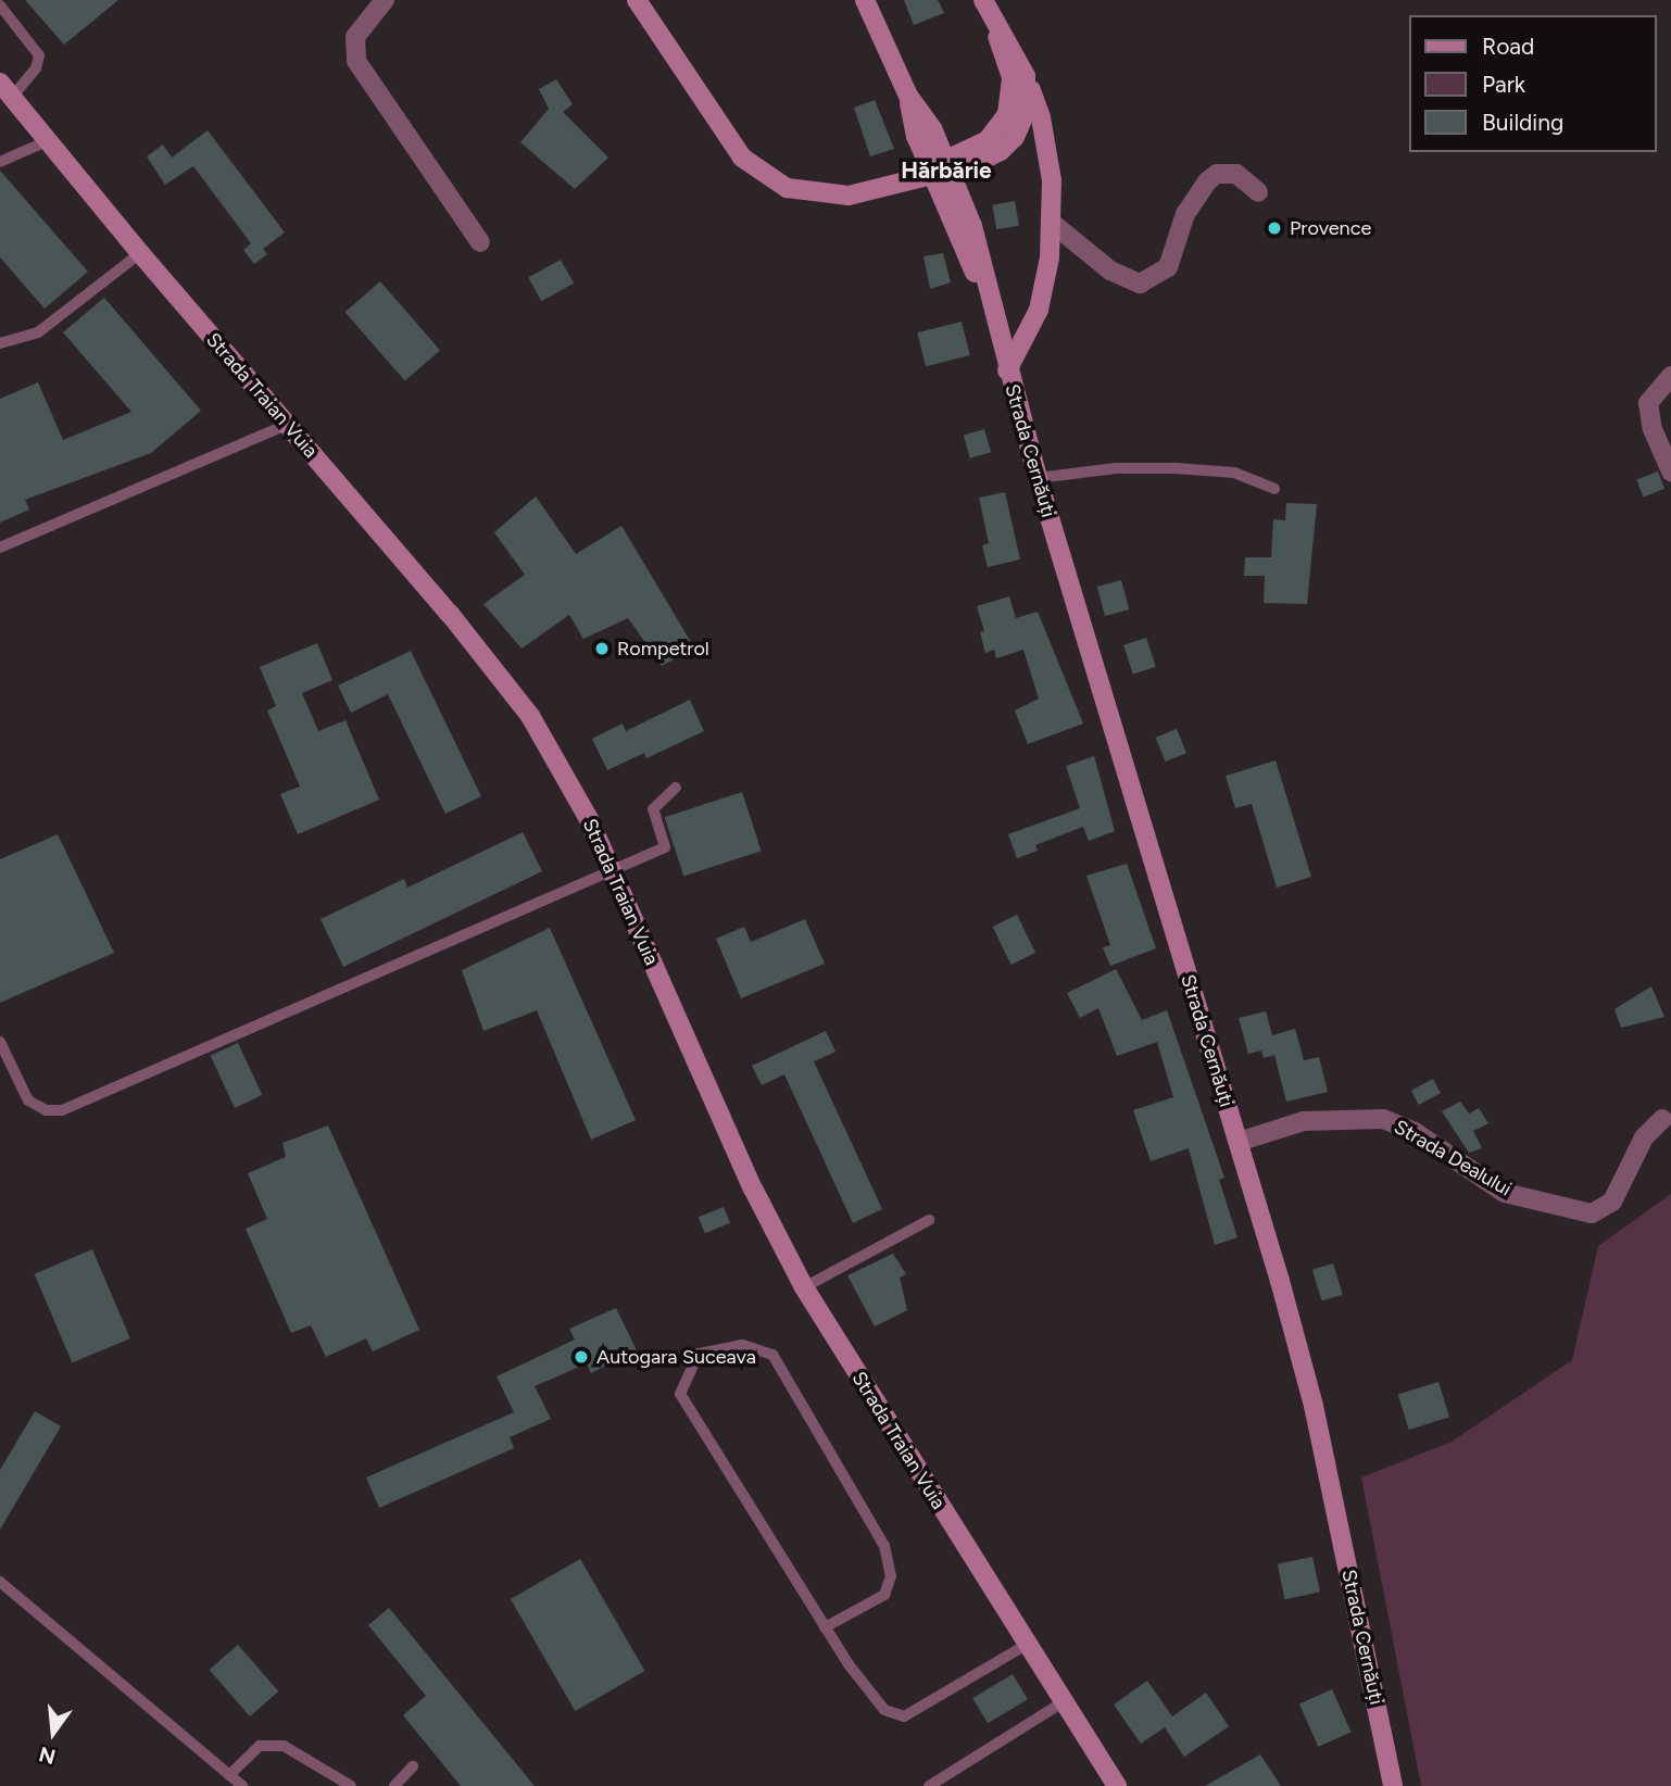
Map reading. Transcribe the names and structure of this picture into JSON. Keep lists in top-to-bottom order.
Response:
{
  "streets": {
    "street": ["Strada Traian Vuia", "Strada Cernăuți", "Strada Dealului"]
  },
  "crossings": [
    ["Strada Cernăuți", "Strada Dealului"]
  ],
  "districts": ["Hărbărie"],
  "places": ["Provence", "Rompetrol", "Autogara Suceava"],
  "legend": ["Road", "Park", "Building"],
  "north": "bottom"
}
